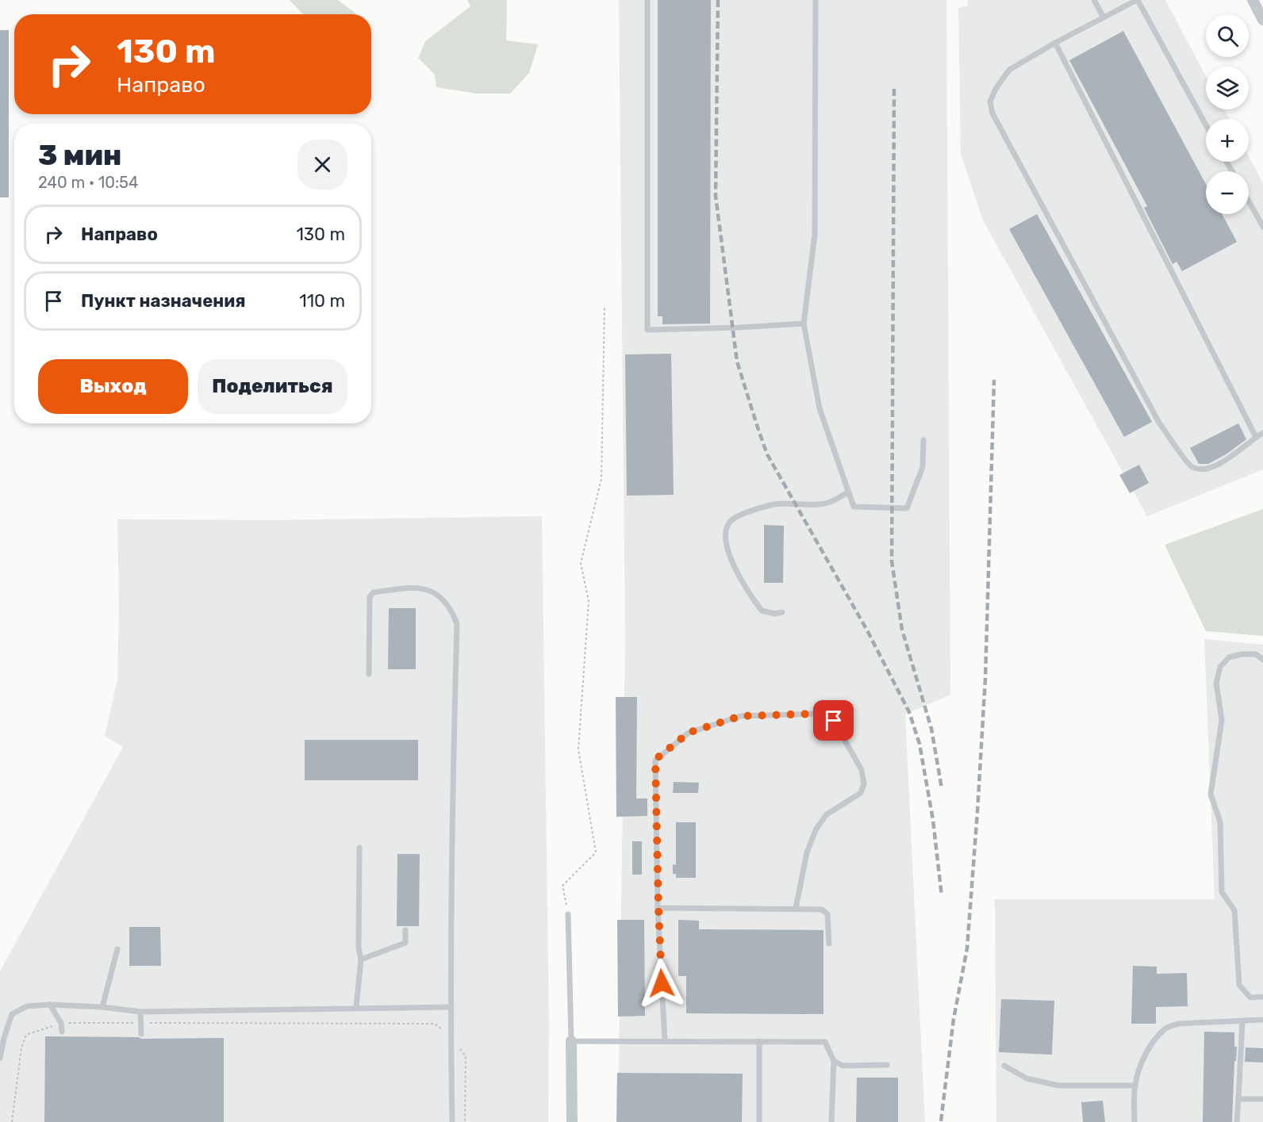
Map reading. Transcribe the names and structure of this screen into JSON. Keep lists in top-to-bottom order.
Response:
{
  "page": {
    "map_buttons": ["+", "−"],
    "turn": ["130 m", "Направо"],
    "heading": ["3 мин", "240 m · 10:54"],
    "list": [
      {
        "name": "Направо",
        "value": "130 m"
      },
      {
        "name": "Пункт назначения",
        "value": "110 m"
      }
    ],
    "buttons": ["Выход", "Поделиться"]
  }
}
